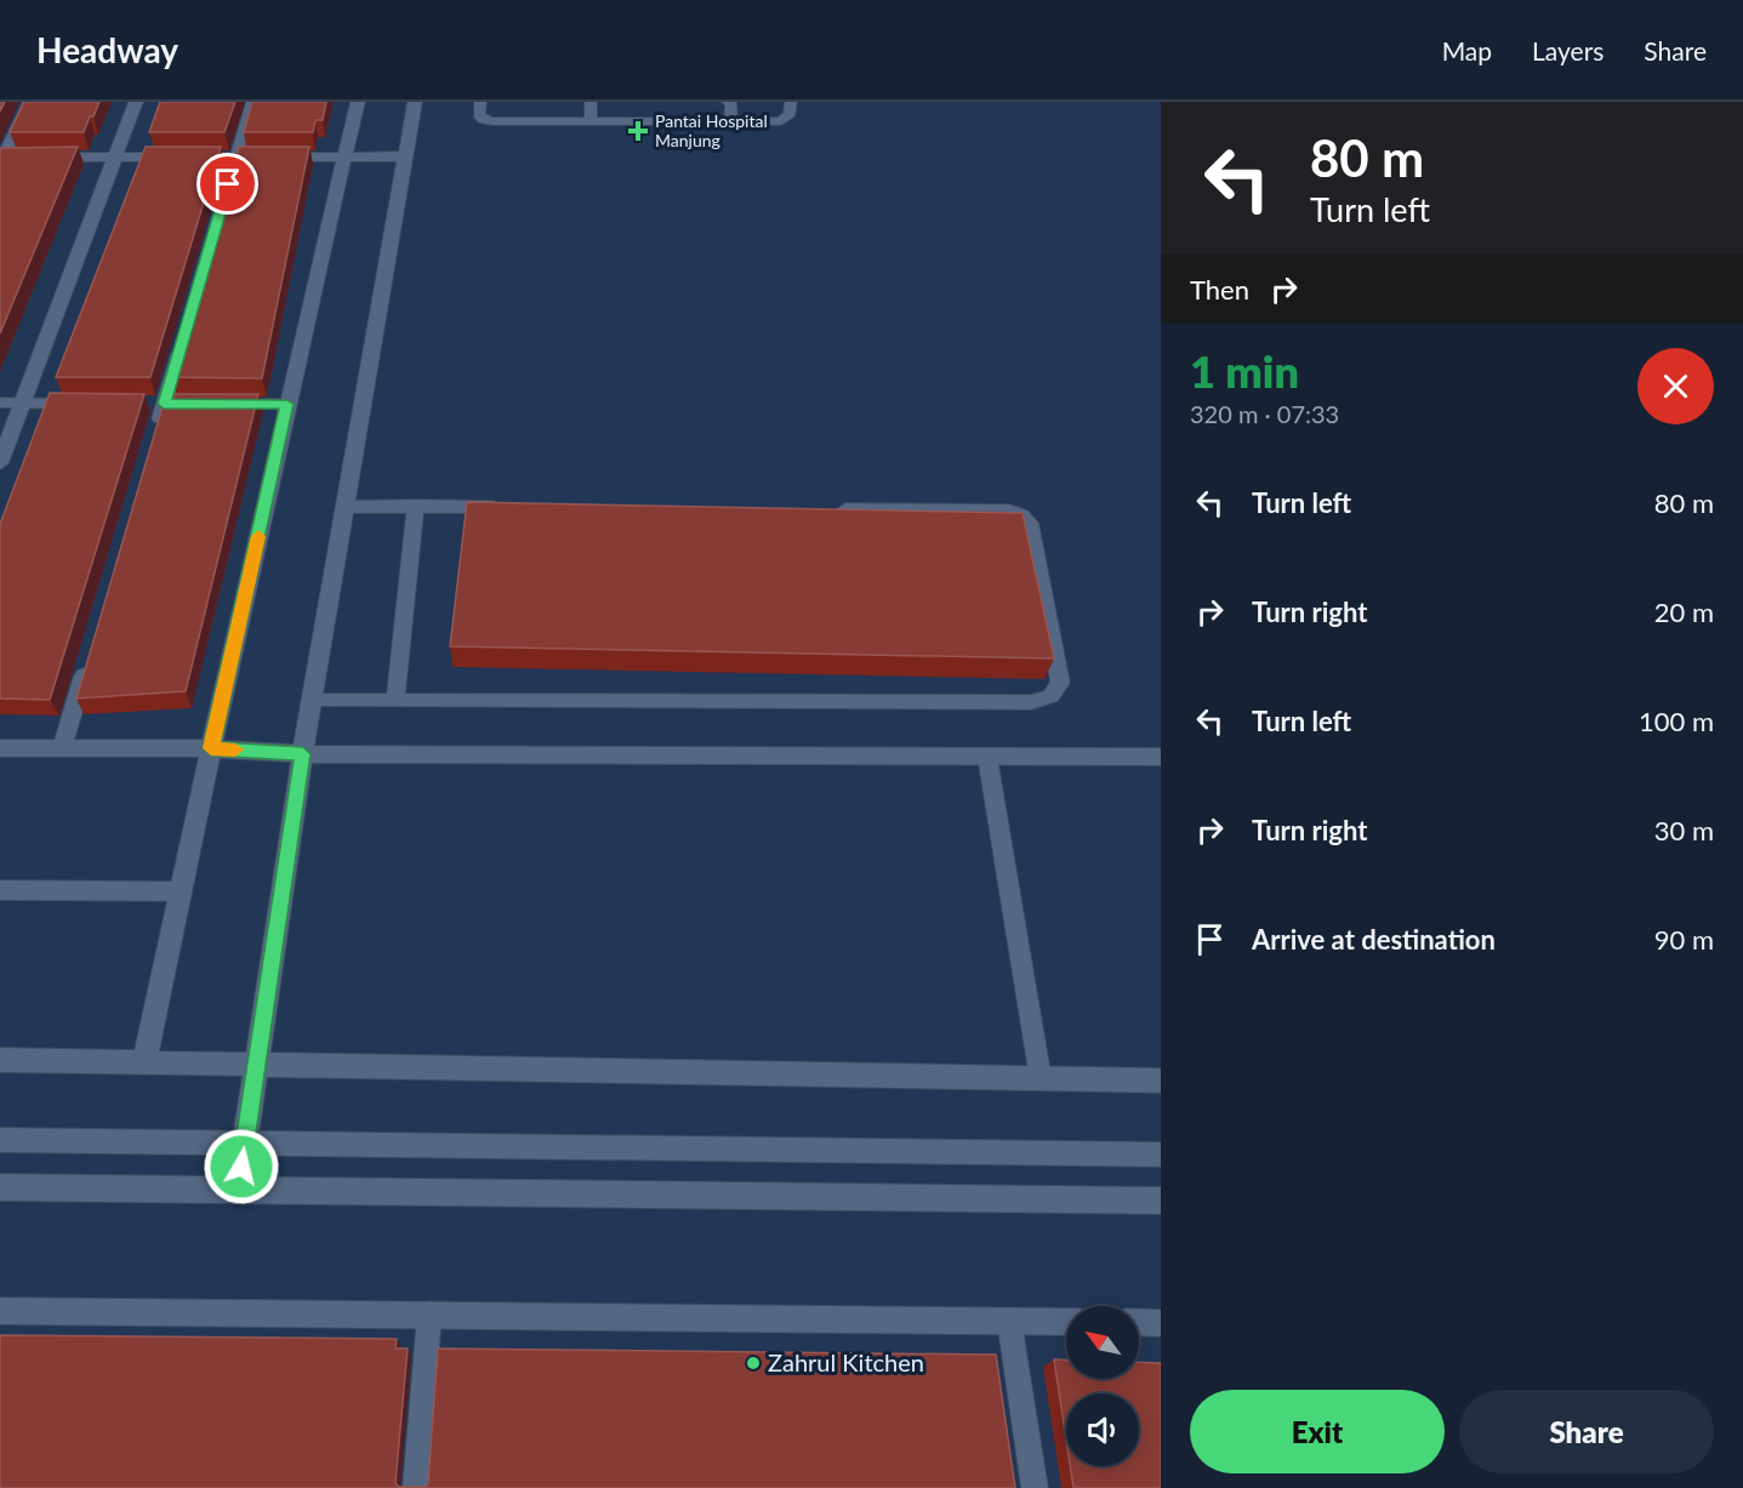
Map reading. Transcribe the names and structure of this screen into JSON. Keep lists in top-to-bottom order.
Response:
{
  "places": {
    "health": ["Pantai Hospital Manjung"],
    "other": ["Zahrul Kitchen"]
  },
  "north": "top left",
  "page": {
    "header": "Headway",
    "nav": ["Map", "Layers", "Share"],
    "turn": ["80 m", "Turn left"],
    "then": "Then",
    "heading": ["1 min", "320 m · 07:33"],
    "list": [
      {
        "name": "Turn left",
        "value": "80 m"
      },
      {
        "name": "Turn right",
        "value": "20 m"
      },
      {
        "name": "Turn left",
        "value": "100 m"
      },
      {
        "name": "Turn right",
        "value": "30 m"
      },
      {
        "name": "Arrive at destination",
        "value": "90 m"
      }
    ],
    "buttons": ["Exit", "Share"]
  }
}
